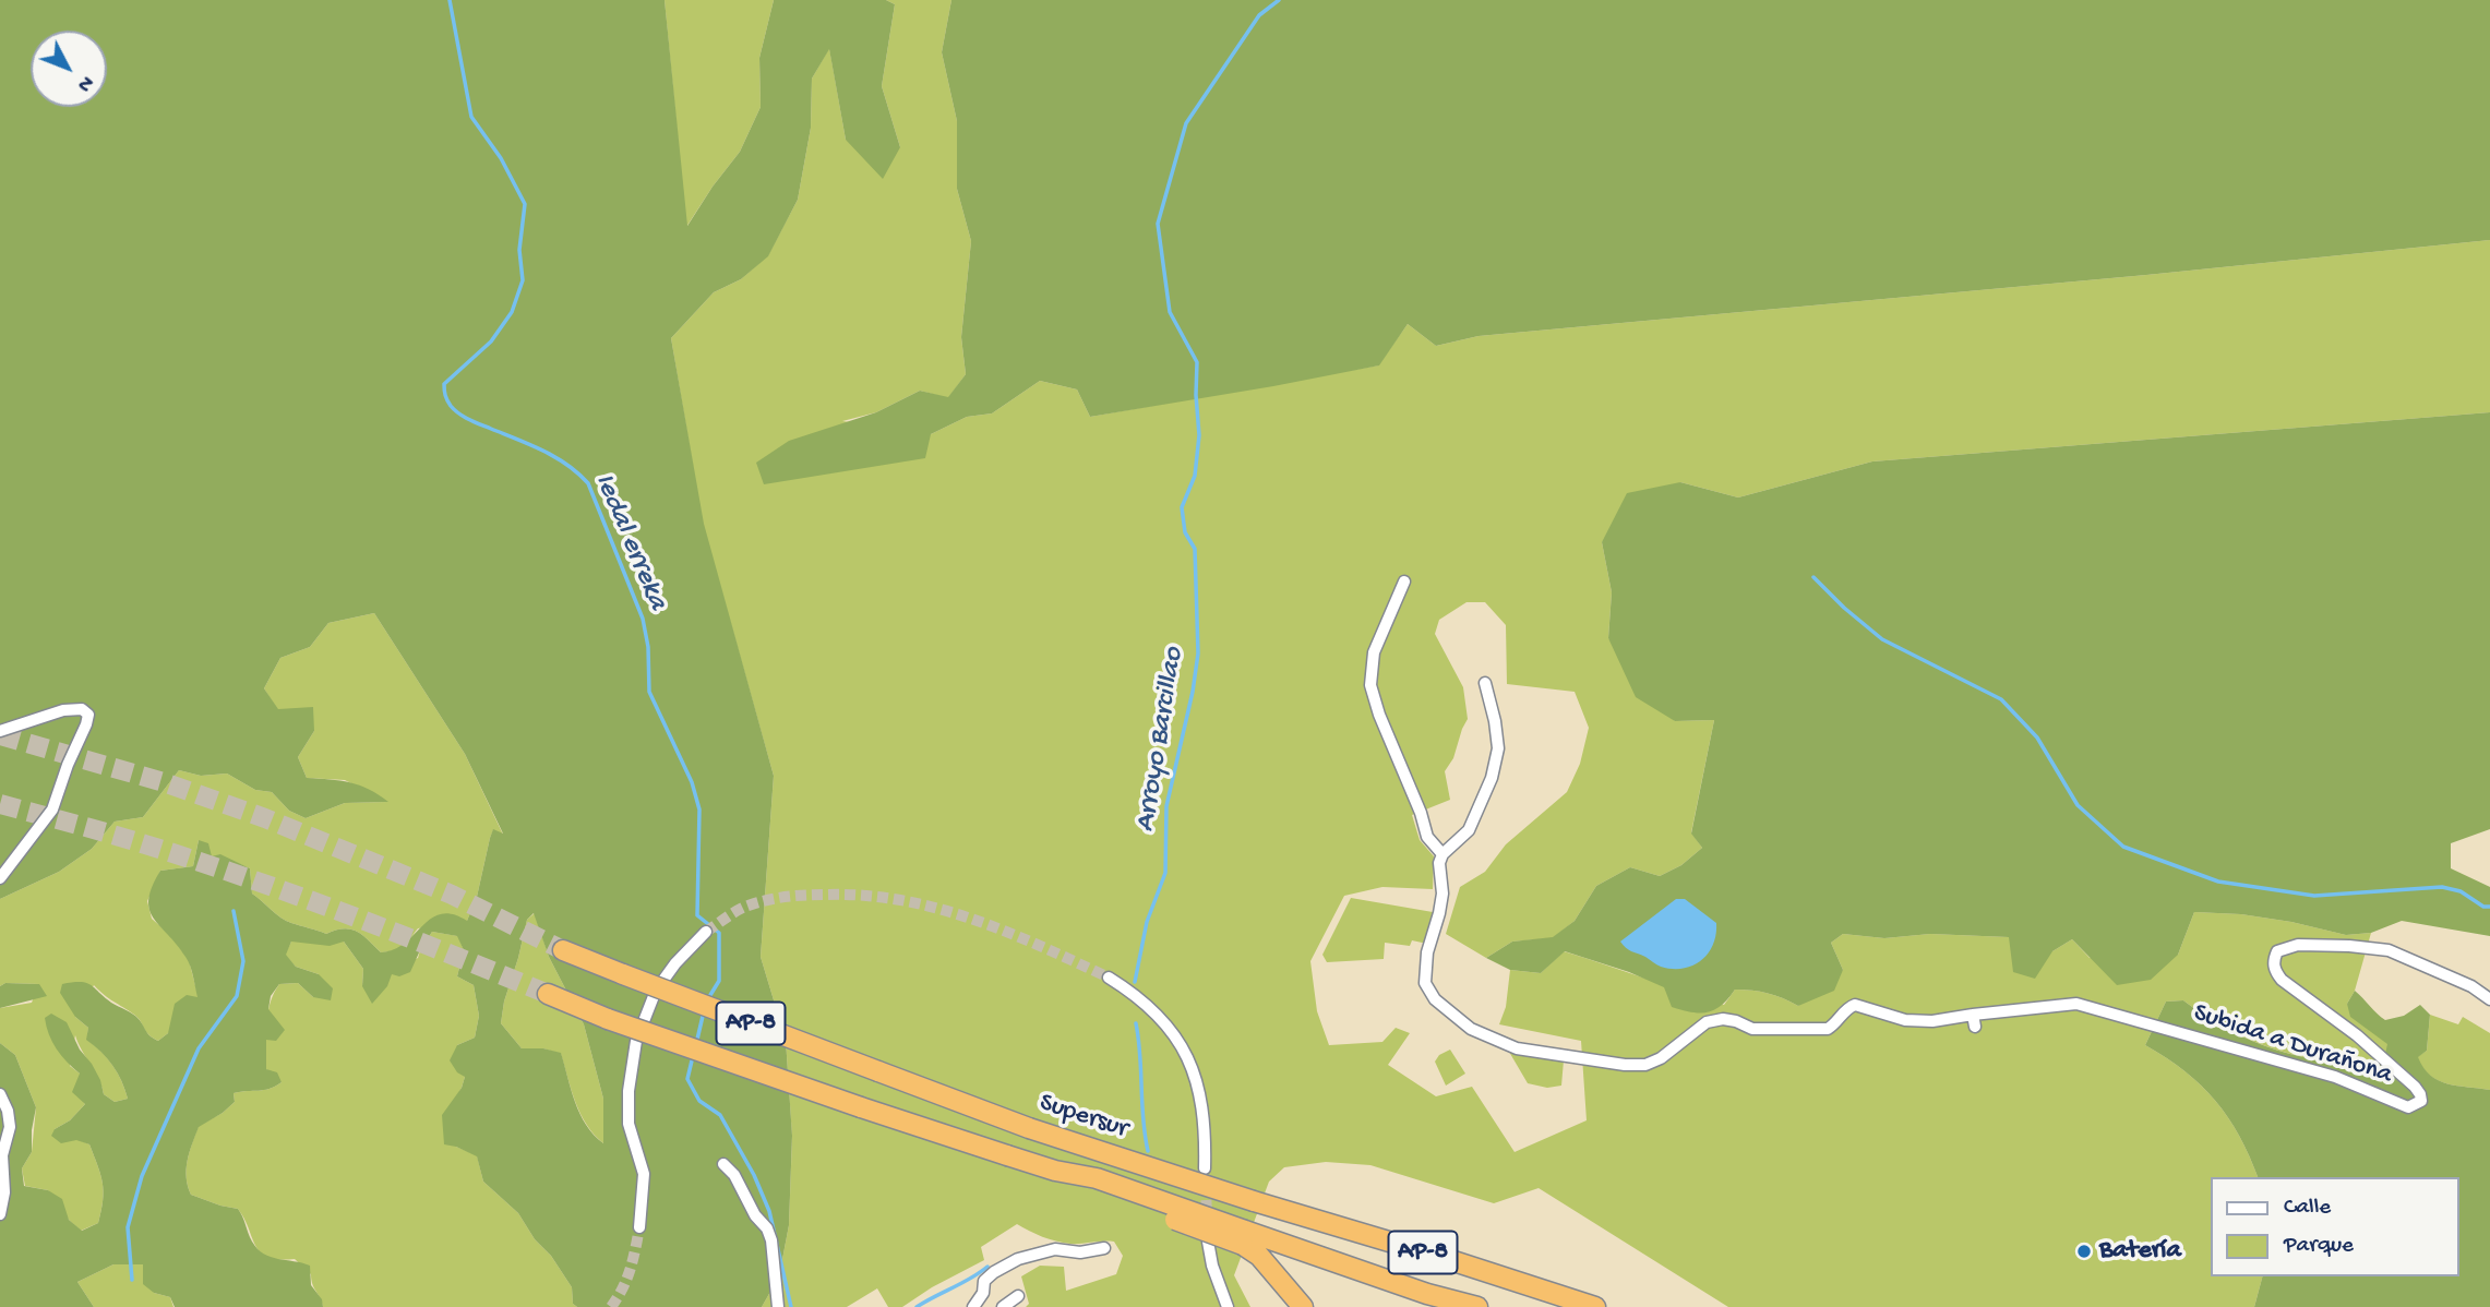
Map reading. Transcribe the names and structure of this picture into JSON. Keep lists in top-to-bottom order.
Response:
{
  "streets": {
    "highway": ["AP-8", "Supersur"],
    "street": ["Subida a Durañona"]
  },
  "water": ["Iedal erreka", "Arroyo Barcillao"],
  "places": ["Batería"],
  "legend": ["Calle", "Parque"],
  "north": "bottom right"
}
